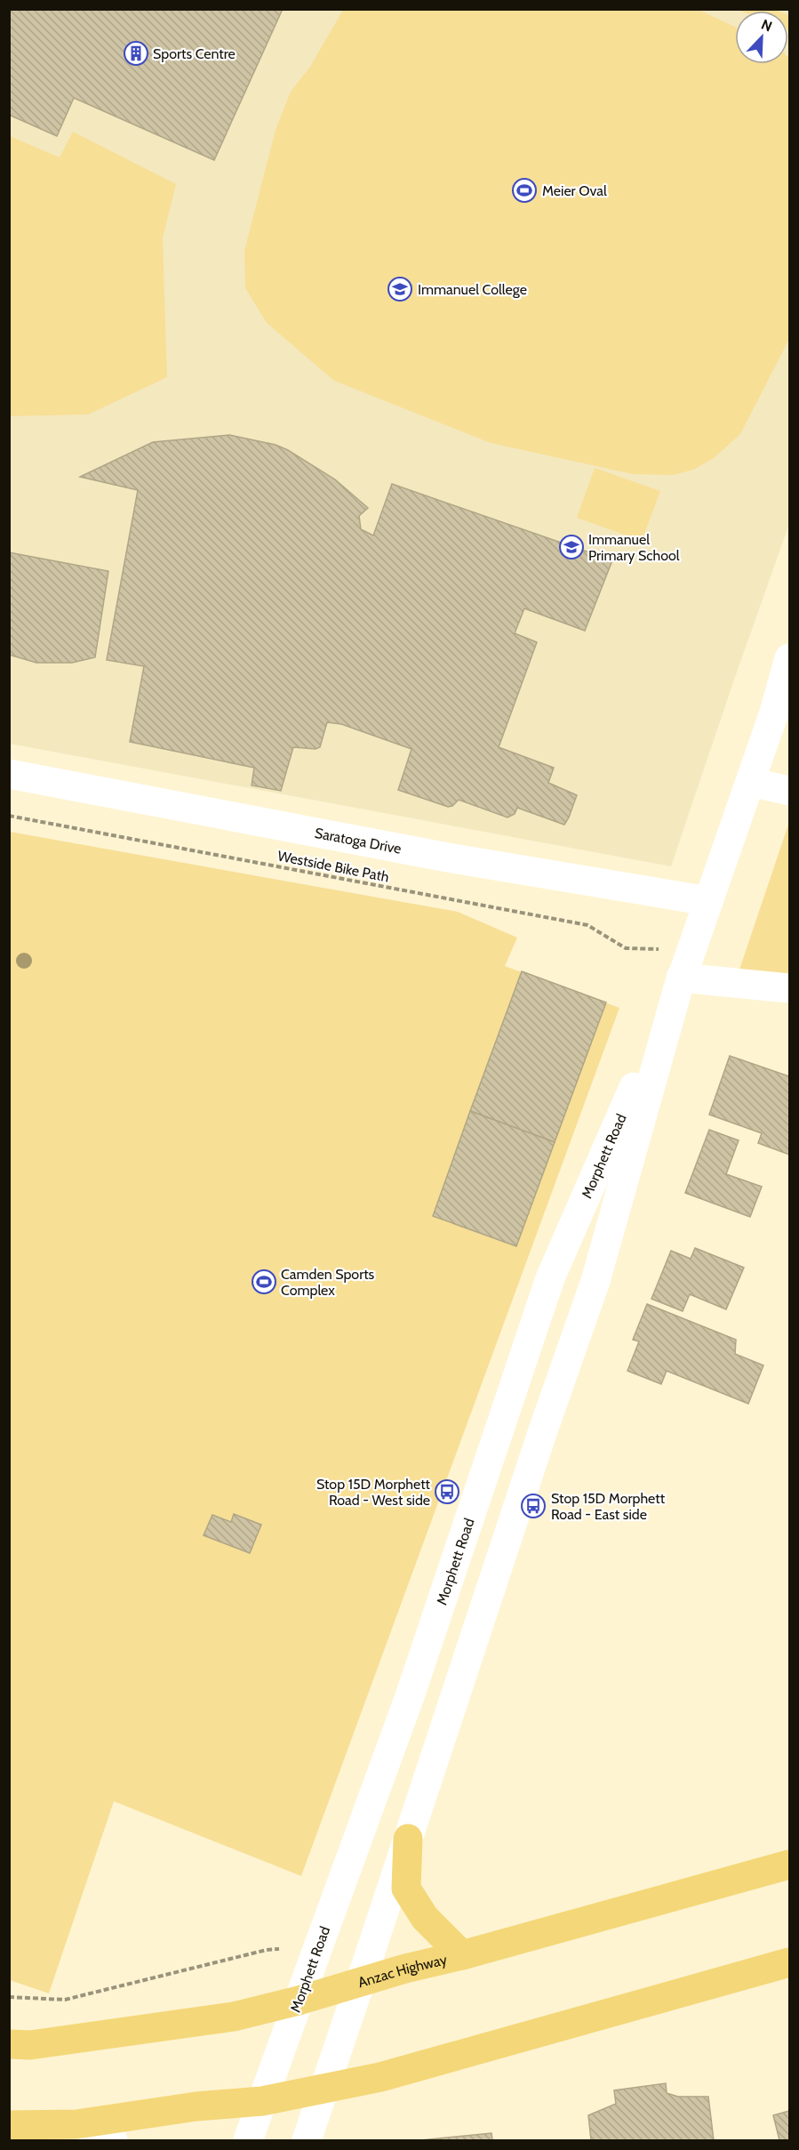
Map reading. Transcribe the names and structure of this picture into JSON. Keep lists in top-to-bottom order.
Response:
{
  "streets": {
    "highway": ["Anzac Highway"],
    "street": ["Saratoga Drive", "Morphett Road"],
    "path": ["Westside Bike Path"]
  },
  "crossings": [
    ["Saratoga Drive", "Morphett Road"],
    ["Morphett Road", "Anzac Highway"]
  ],
  "places": {
    "building": ["Sports Centre"],
    "sports": ["Meier Oval", "Camden Sports Complex"],
    "school or university": ["Immanuel College", "Immanuel Primary School"],
    "bus stop": ["Stop 15D Morphett Road - West side", "Stop 15D Morphett Road - East side"]
  },
  "north": "top right"
}
